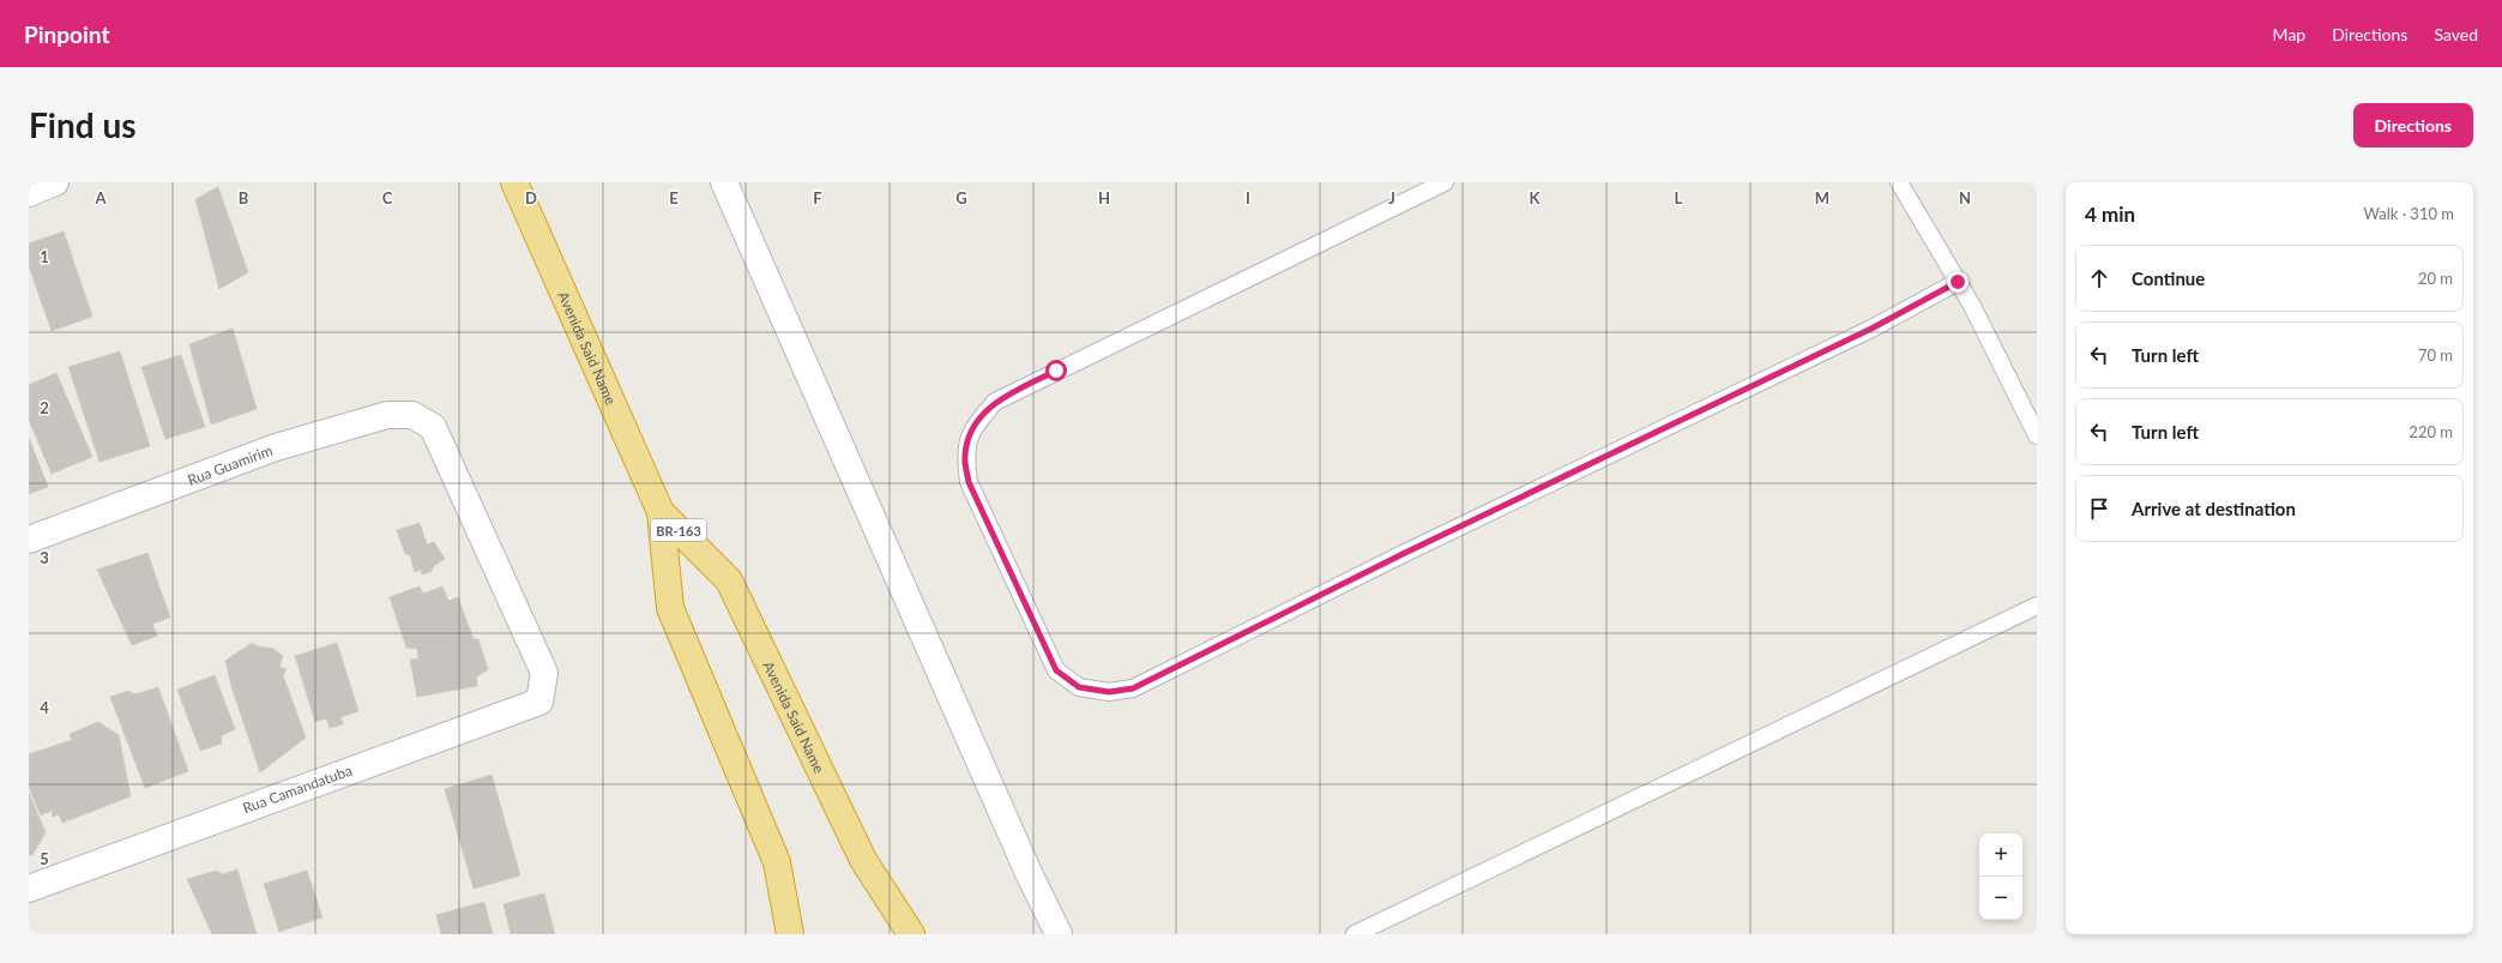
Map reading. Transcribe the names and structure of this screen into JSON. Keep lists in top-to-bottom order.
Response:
{
  "streets": {
    "highway": ["Avenida Said Name", "BR-163"],
    "street": ["Rua Guamirim", "Rua Camandatuba"]
  },
  "crossings": [
    ["Rua Guamirim", "Rua Camandatuba"]
  ],
  "page": {
    "header": "Pinpoint",
    "nav": ["Map", "Directions", "Saved"],
    "buttons": "Directions",
    "title": "Find us",
    "heading": ["4 min", "Walk · 310 m"],
    "list": [
      ["Continue", "20 m"],
      ["Turn left", "70 m"],
      ["Turn left", "220 m"],
      "Arrive at destination"
    ],
    "map_buttons": ["+", "−"]
  },
  "grid": {
    "columns": [
      "A",
      "B",
      "C",
      "D",
      "E",
      "F",
      "G",
      "H",
      "I",
      "J",
      "K",
      "L",
      "M",
      "N"
    ],
    "rows": [
      "1",
      "2",
      "3",
      "4",
      "5"
    ]
  }
}
